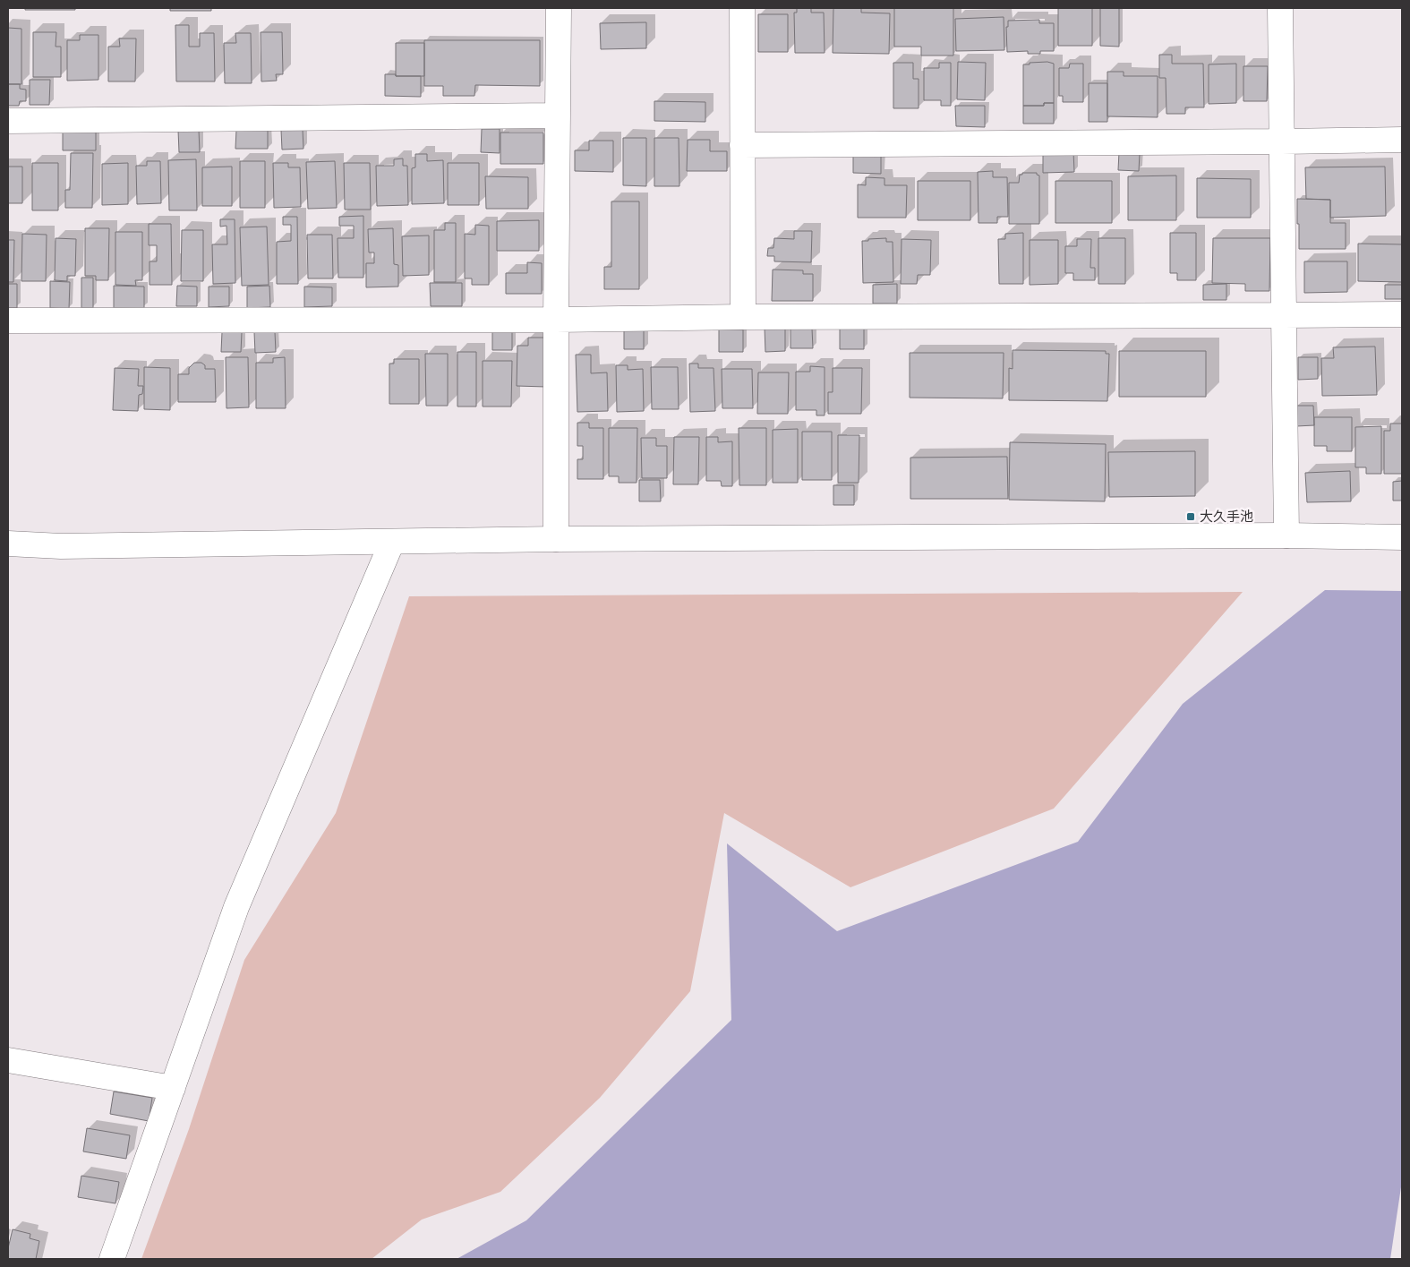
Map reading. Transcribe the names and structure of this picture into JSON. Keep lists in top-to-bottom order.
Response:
{
  "places": {
    "transit": ["大久手池"]
  }
}
